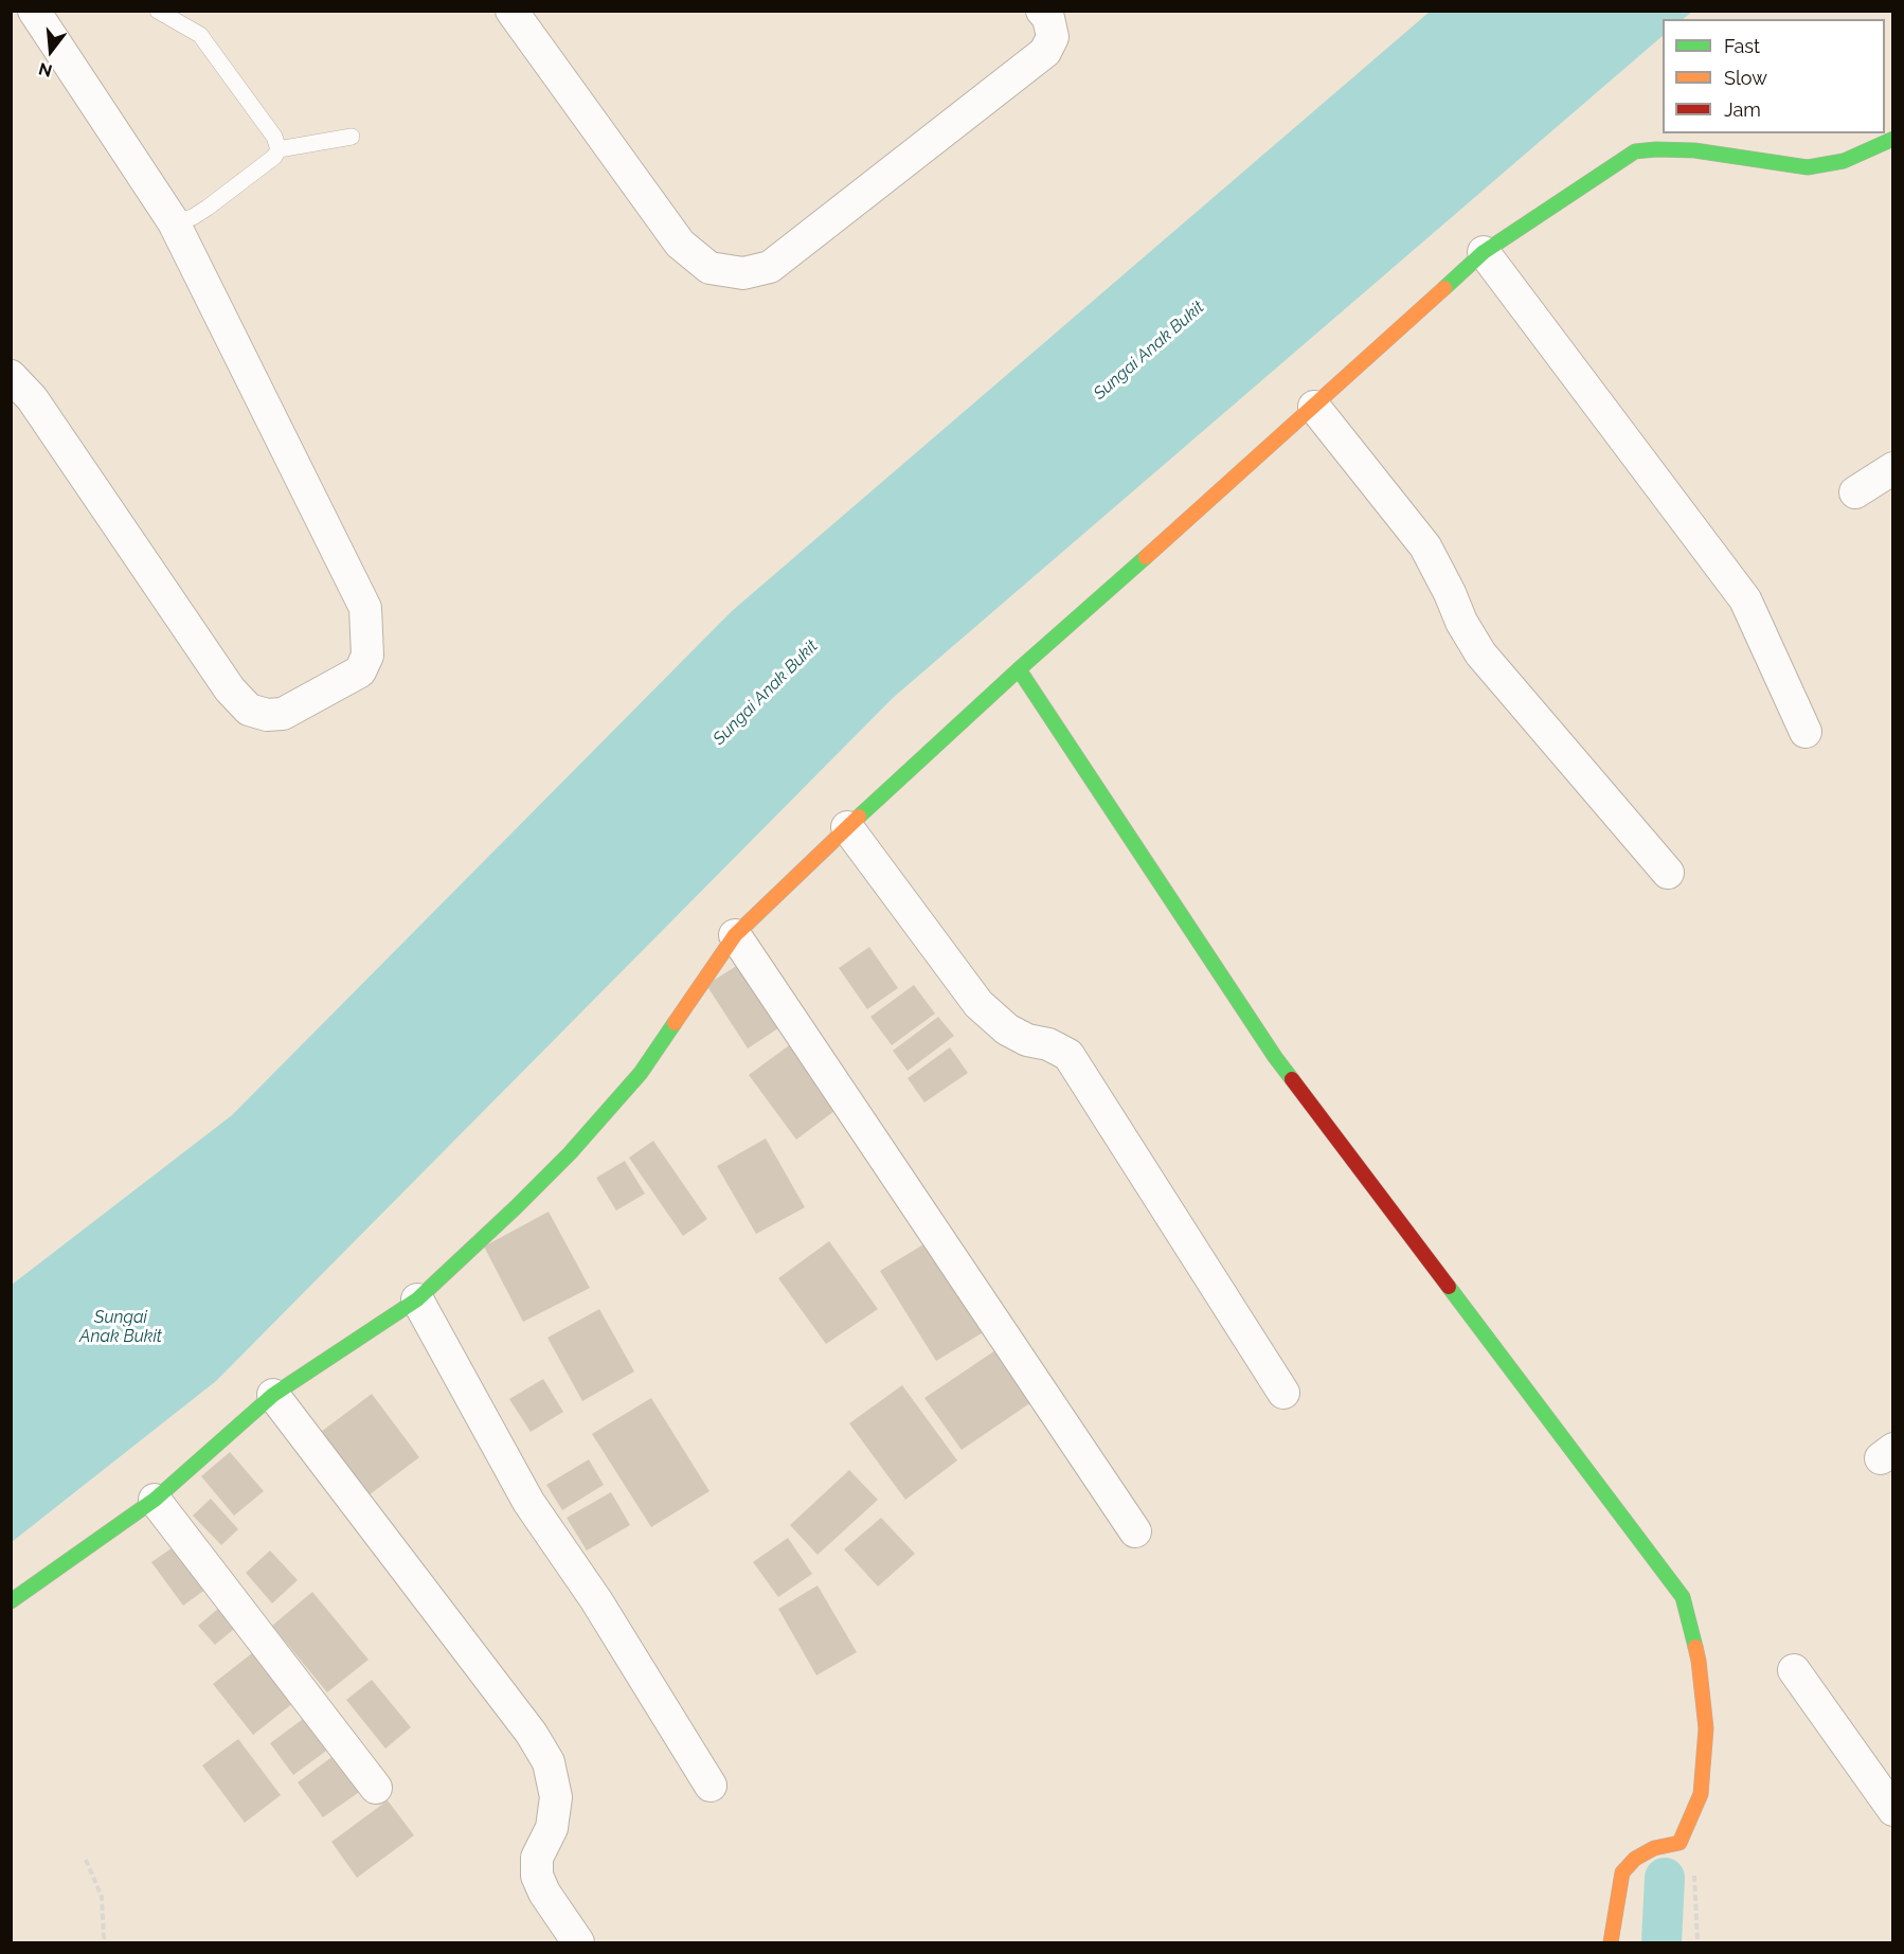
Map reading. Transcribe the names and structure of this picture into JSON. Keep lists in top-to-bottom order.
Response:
{
  "water": ["Sungai Anak Bukit"],
  "legend": ["Fast", "Slow", "Jam"],
  "north": "bottom"
}
